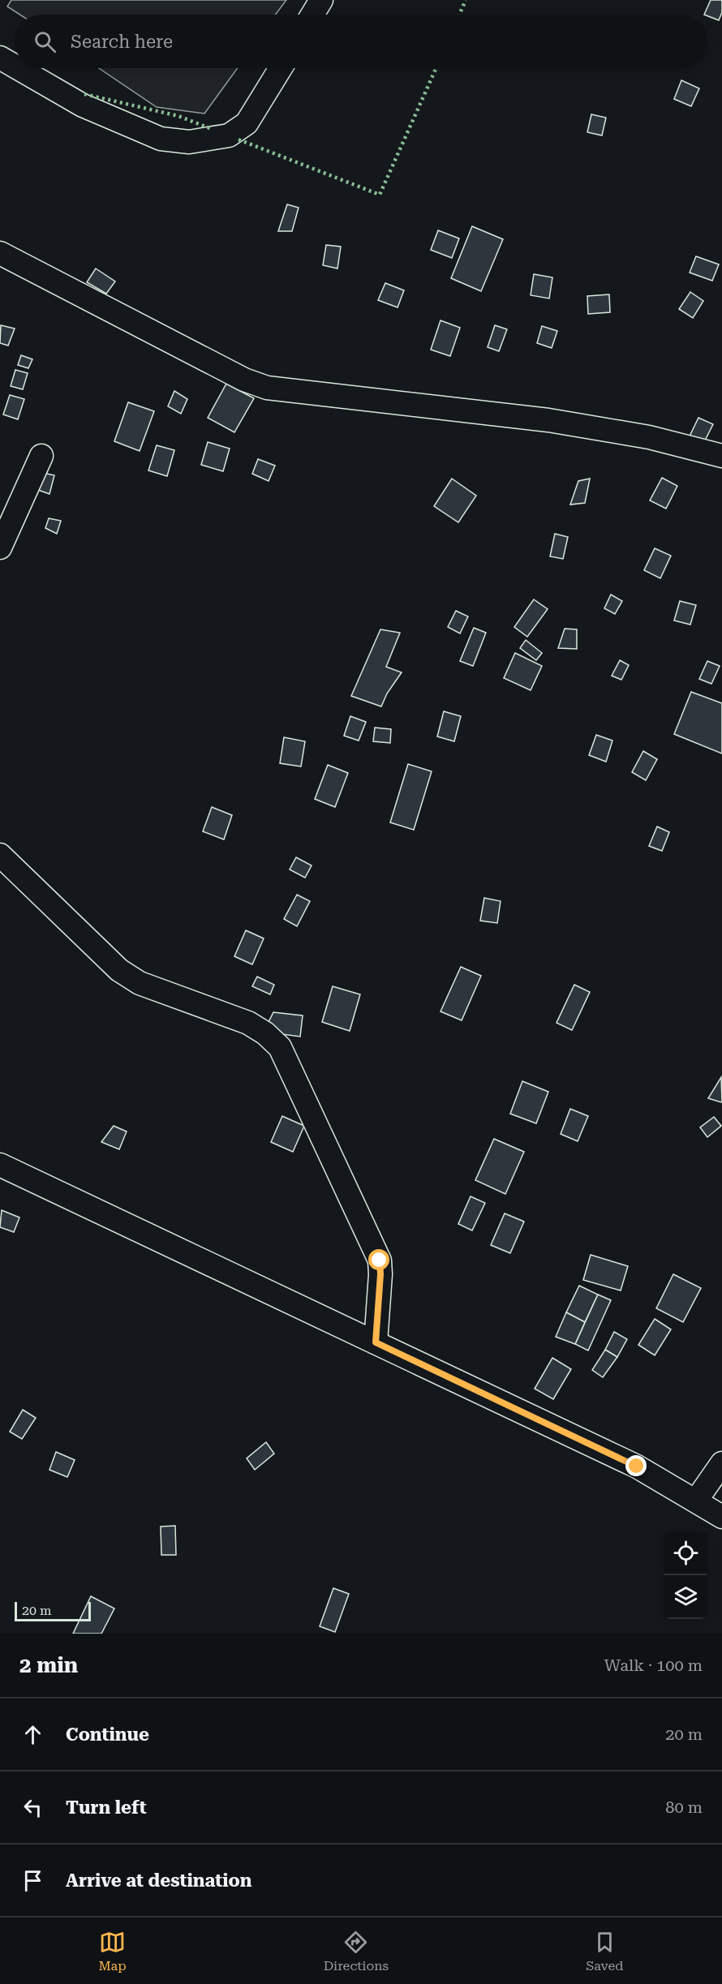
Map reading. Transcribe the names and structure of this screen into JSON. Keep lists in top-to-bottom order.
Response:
{
  "scale_bar": "20 m",
  "page": {
    "search": "Search here",
    "scale": "20 m",
    "heading": ["2 min", "Walk · 100 m"],
    "list": [
      ["Continue", "20 m"],
      ["Turn left", "80 m"],
      "Arrive at destination"
    ],
    "nav": ["Map", "Directions", "Saved"]
  }
}
